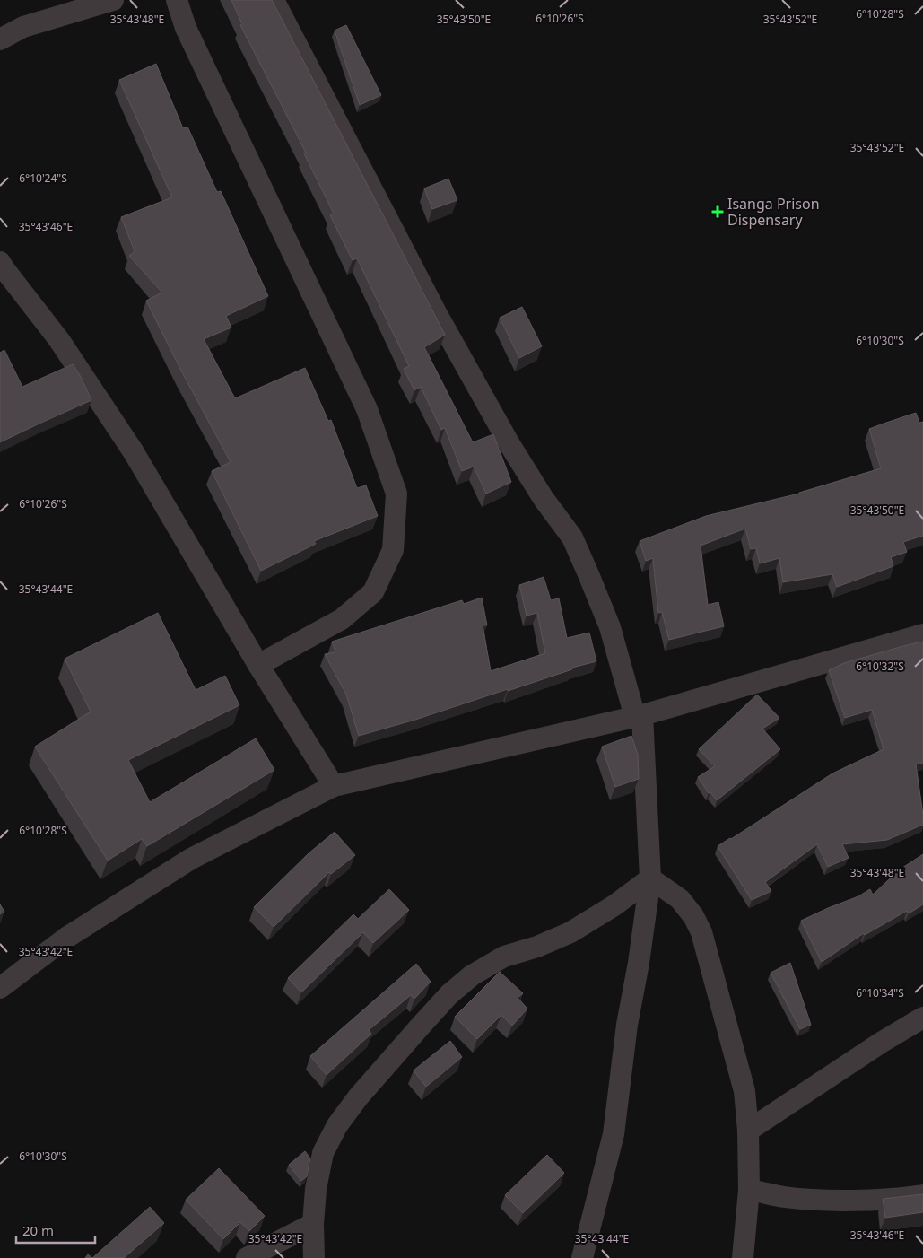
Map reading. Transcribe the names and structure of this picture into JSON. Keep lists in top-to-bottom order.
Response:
{
  "places": {
    "health": ["Isanga Prison Dispensary"]
  },
  "scale_bar": "20 m",
  "coordinates": [
    "6°10'28\"S",
    "6°10'26\"S",
    "35°43'48\"E",
    "35°43'50\"E",
    "35°43'52\"E",
    "6°10'24\"S",
    "35°43'46\"E",
    "6°10'30\"S",
    "35°43'44\"E",
    "6°10'32\"S",
    "35°43'42\"E",
    "6°10'34\"S"
  ]
}
